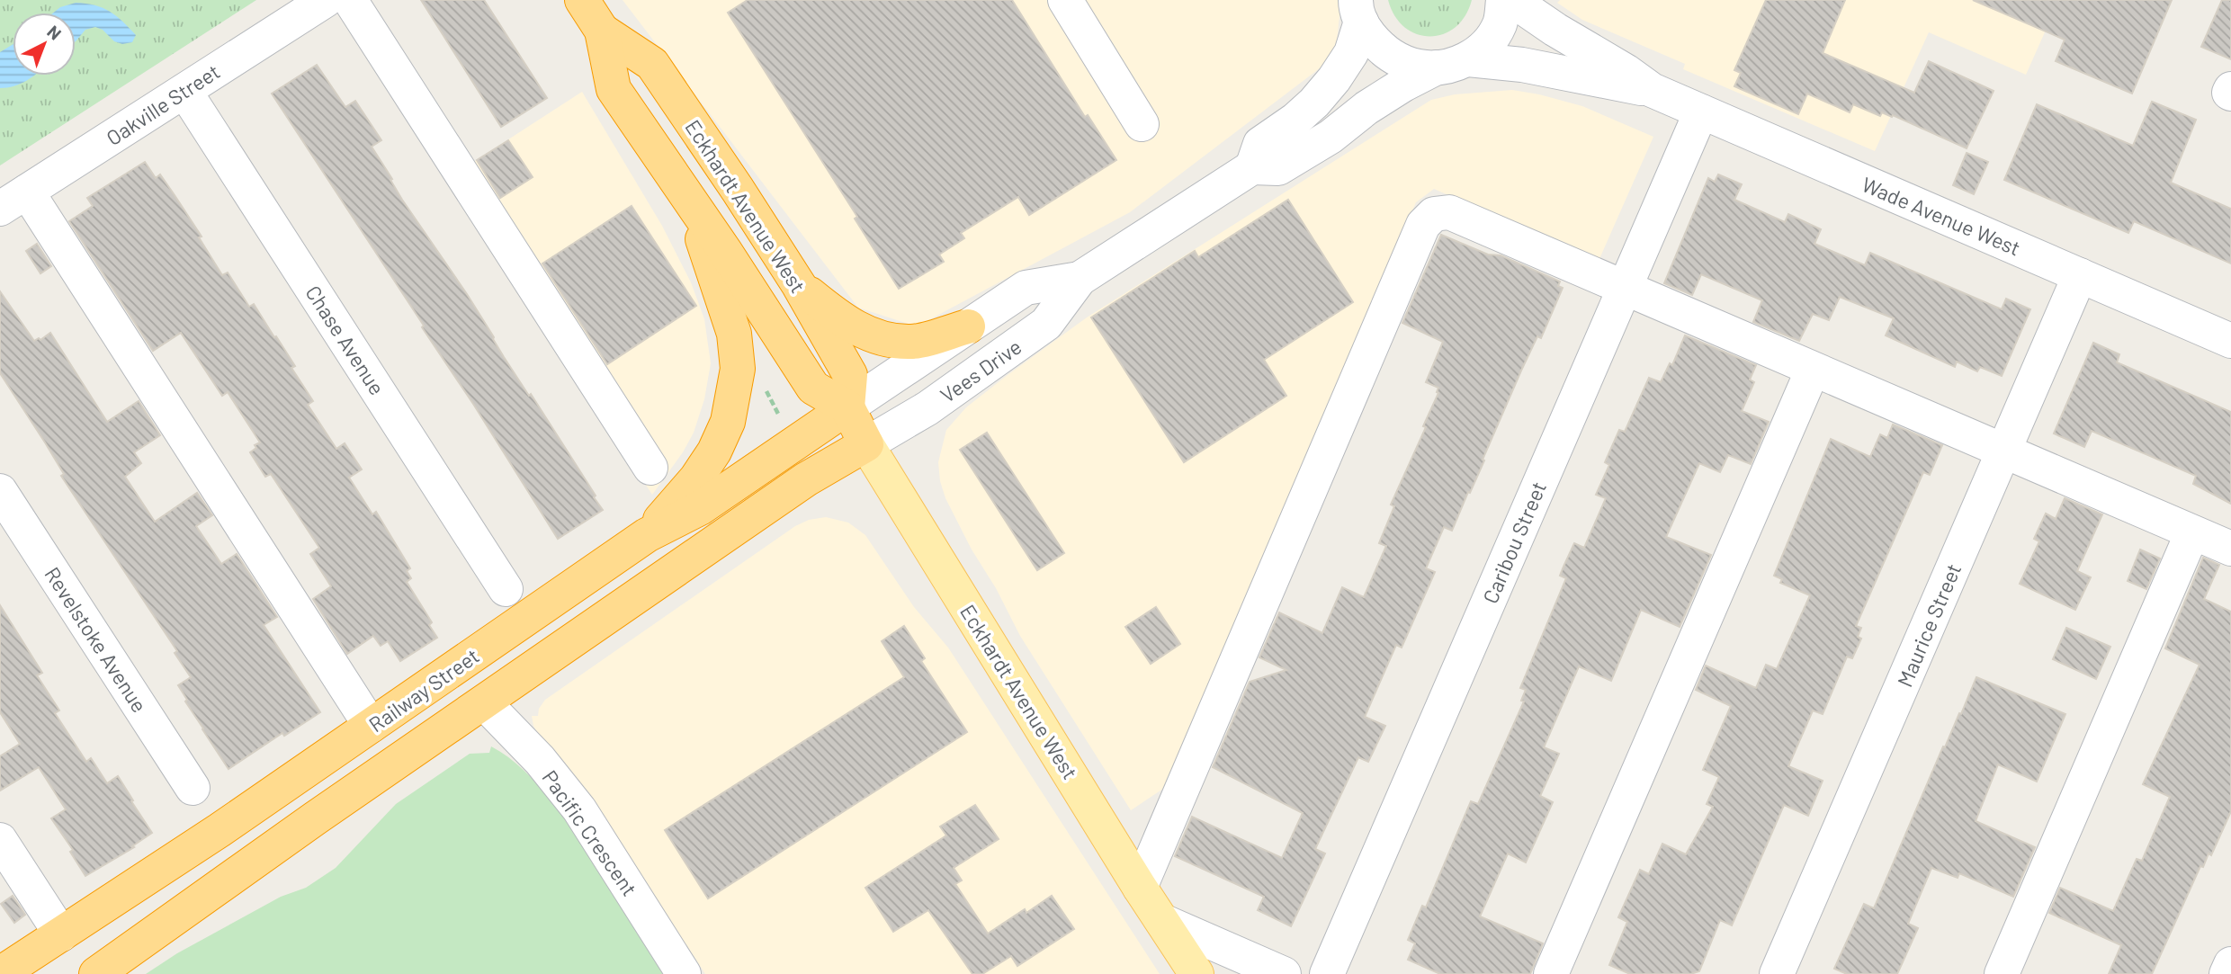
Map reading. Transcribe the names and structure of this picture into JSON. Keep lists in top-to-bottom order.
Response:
{
  "streets": {
    "highway": ["Eckhardt Avenue West", "Railway Street"],
    "street": [
      "Oakville Street",
      "Wade Avenue West",
      "Chase Avenue",
      "Vees Drive",
      "Caribou Street",
      "Maurice Street",
      "Revelstoke Avenue",
      "Pacific Crescent"
    ]
  },
  "crossings": [
    ["Oakville Street", "Chase Avenue"],
    ["Eckhardt Avenue West", "Vees Drive"],
    ["Eckhardt Avenue West", "Railway Street"],
    ["Wade Avenue West", "Vees Drive"],
    ["Wade Avenue West", "Caribou Street"],
    ["Wade Avenue West", "Maurice Street"],
    ["Vees Drive", "Railway Street"]
  ],
  "north": "top right"
}
